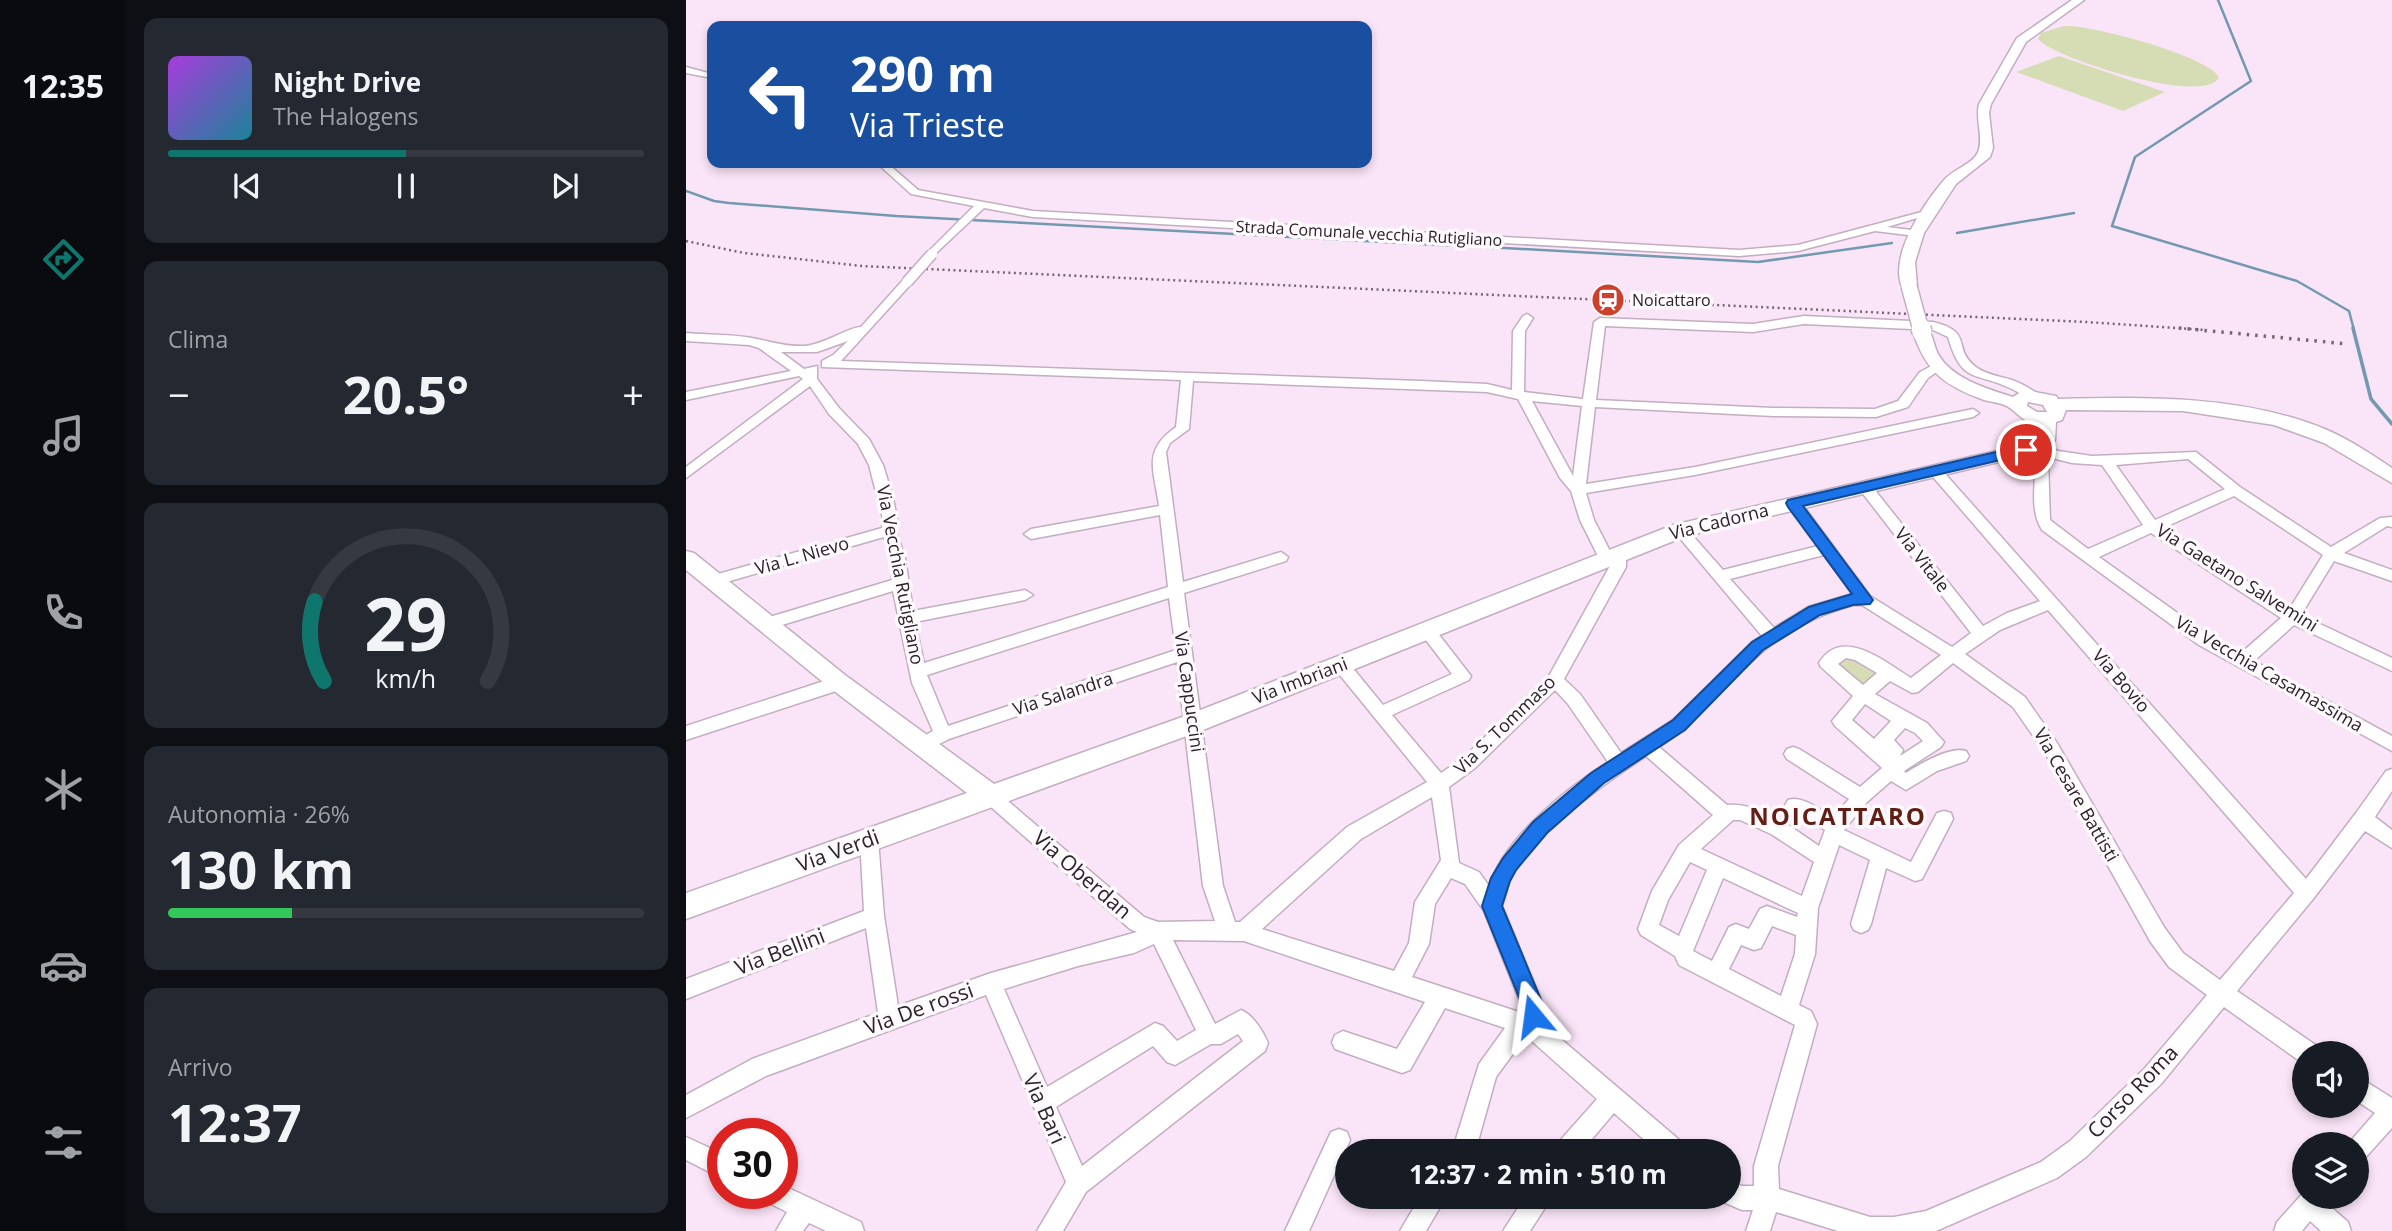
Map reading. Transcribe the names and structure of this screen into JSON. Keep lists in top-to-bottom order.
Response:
{
  "streets": {
    "main road": [
      "Via Cadorna",
      "Via Imbriani",
      "Via Verdi",
      "Via Oberdan"
    ],
    "street": [
      "Strada Comunale vecchia Rutigliano",
      "Via L. Nievo",
      "Via Vitale",
      "Via Vecchia Rutigliano",
      "Via Gaetano Salvemini",
      "Via Vecchia Casamassima",
      "Via Bovio",
      "Via Cappuccini",
      "Via Salandra",
      "Via S. Tommaso",
      "Via Cesare Battisti",
      "Via Bellini",
      "Via De rossi",
      "Corso Roma",
      "Via Bari"
    ]
  },
  "crossings": [
    ["Via Cadorna", "Via Vitale"],
    ["Via Cadorna", "Via Vecchia Casamassima"],
    ["Via Cadorna", "Via Imbriani"],
    ["Via Cadorna", "Via Bovio"],
    ["Via Cadorna", "Via S. Tommaso"],
    ["Via L. Nievo", "Via Vecchia Rutigliano"],
    ["Via L. Nievo", "Via Oberdan"],
    ["Via Vecchia Rutigliano", "Via Salandra"],
    ["Via Vecchia Rutigliano", "Via Oberdan"],
    ["Via Imbriani", "Via Cappuccini"],
    ["Via Imbriani", "Via S. Tommaso"],
    ["Via Imbriani", "Via Verdi"],
    ["Via Imbriani", "Via Oberdan"],
    ["Via Bovio", "Corso Roma"],
    ["Via Cappuccini", "Via Salandra"],
    ["Via Cappuccini", "Via S. Tommaso"],
    ["Via Cappuccini", "Via Oberdan"],
    ["Via Salandra", "Via Oberdan"],
    ["Via S. Tommaso", "Via Oberdan"],
    ["Via Cesare Battisti", "Corso Roma"],
    ["Via Verdi", "Via Oberdan"],
    ["Via Oberdan", "Via De rossi"],
    ["Via De rossi", "Via Bari"]
  ],
  "districts": ["NOICATTARO"],
  "places": {
    "station": ["Noicattaro"]
  },
  "page": {
    "tabs": "12:35",
    "turn": ["290 m", "Via Trieste"],
    "song": ["Night Drive", "The Halogens"],
    "tile": [
      "Clima",
      ["Autonomia · 26%", "130 km"],
      ["Arrivo", "12:37"]
    ],
    "heat": ["−", "20.5°", "+"],
    "limit": "30",
    "trip": "12:37 · 2 min · 510 m",
    "gauge": ["29", "km/h"]
  }
}
